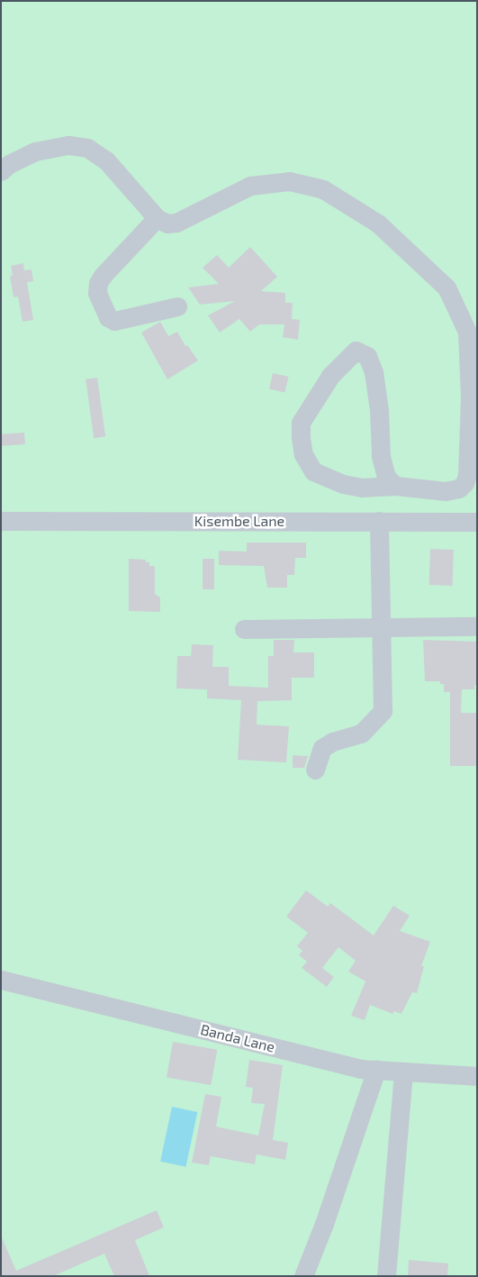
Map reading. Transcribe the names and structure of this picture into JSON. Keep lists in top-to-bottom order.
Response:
{
  "streets": {
    "street": ["Kisembe Lane", "Banda Lane"]
  }
}
